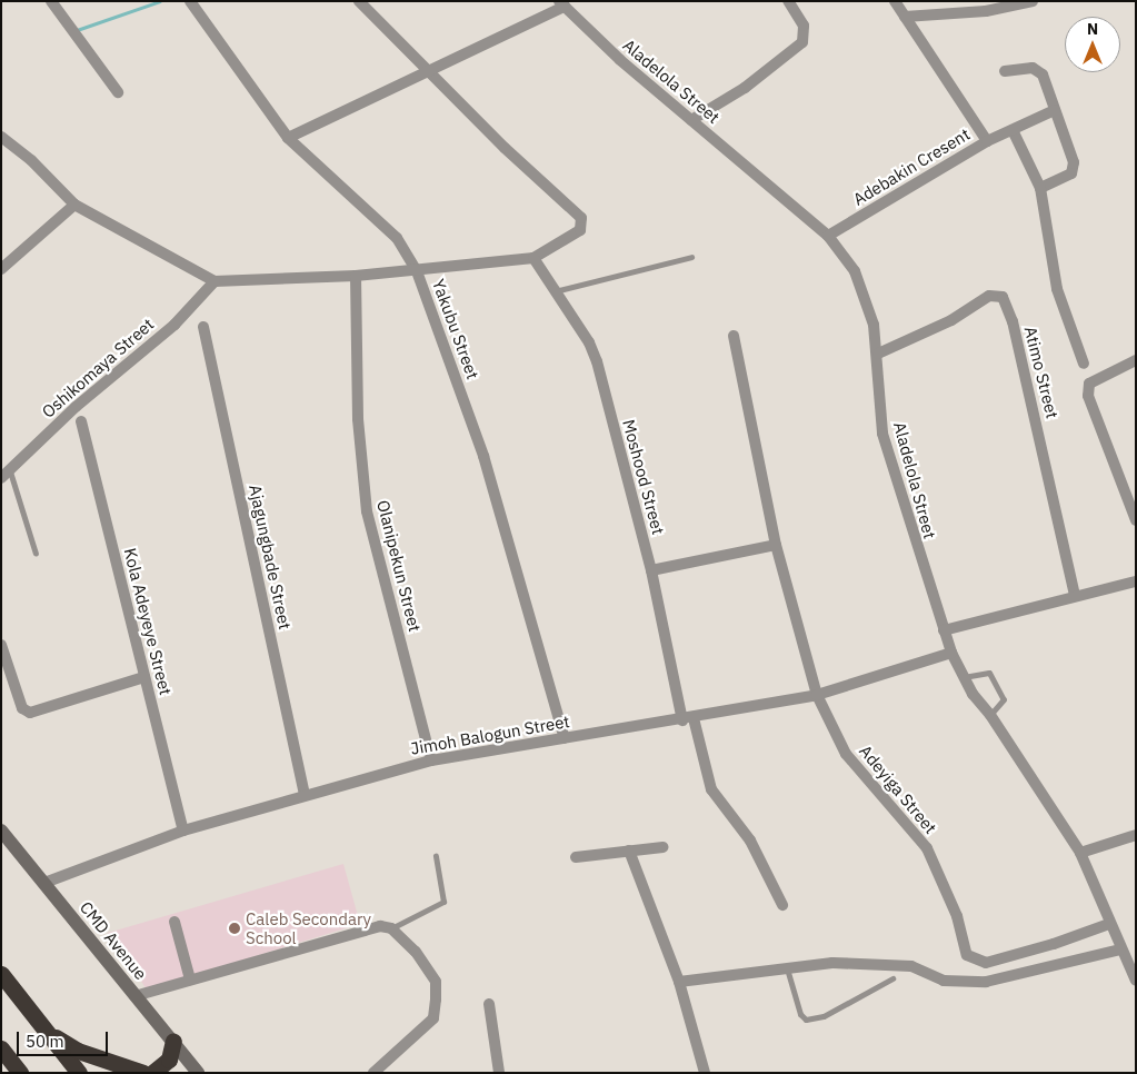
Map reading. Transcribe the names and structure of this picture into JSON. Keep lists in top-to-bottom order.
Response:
{
  "streets": {
    "street": [
      "Aladelola Street",
      "Adebakin Cresent",
      "Yakubu Street",
      "Oshikomaya Street",
      "Atimo Street",
      "Moshood Street",
      "Ajagungbade Street",
      "Olanipekun Street",
      "Kola Adeyeye Street",
      "Jimoh Balogun Street",
      "Adeyiga Street",
      "CMD Avenue"
    ]
  },
  "crossings": [
    ["Aladelola Street", "Adebakin Cresent"],
    ["Aladelola Street", "Atimo Street"],
    ["Aladelola Street", "Jimoh Balogun Street"],
    ["Aladelola Street", "Adeyiga Street"],
    ["Yakubu Street", "Jimoh Balogun Street"],
    ["Moshood Street", "Jimoh Balogun Street"],
    ["Ajagungbade Street", "Jimoh Balogun Street"],
    ["Olanipekun Street", "Jimoh Balogun Street"],
    ["Kola Adeyeye Street", "Jimoh Balogun Street"],
    ["Jimoh Balogun Street", "Adeyiga Street"],
    ["Jimoh Balogun Street", "CMD Avenue"]
  ],
  "places": ["Caleb Secondary School"],
  "scale_bar": "50 m",
  "north": "top"
}
